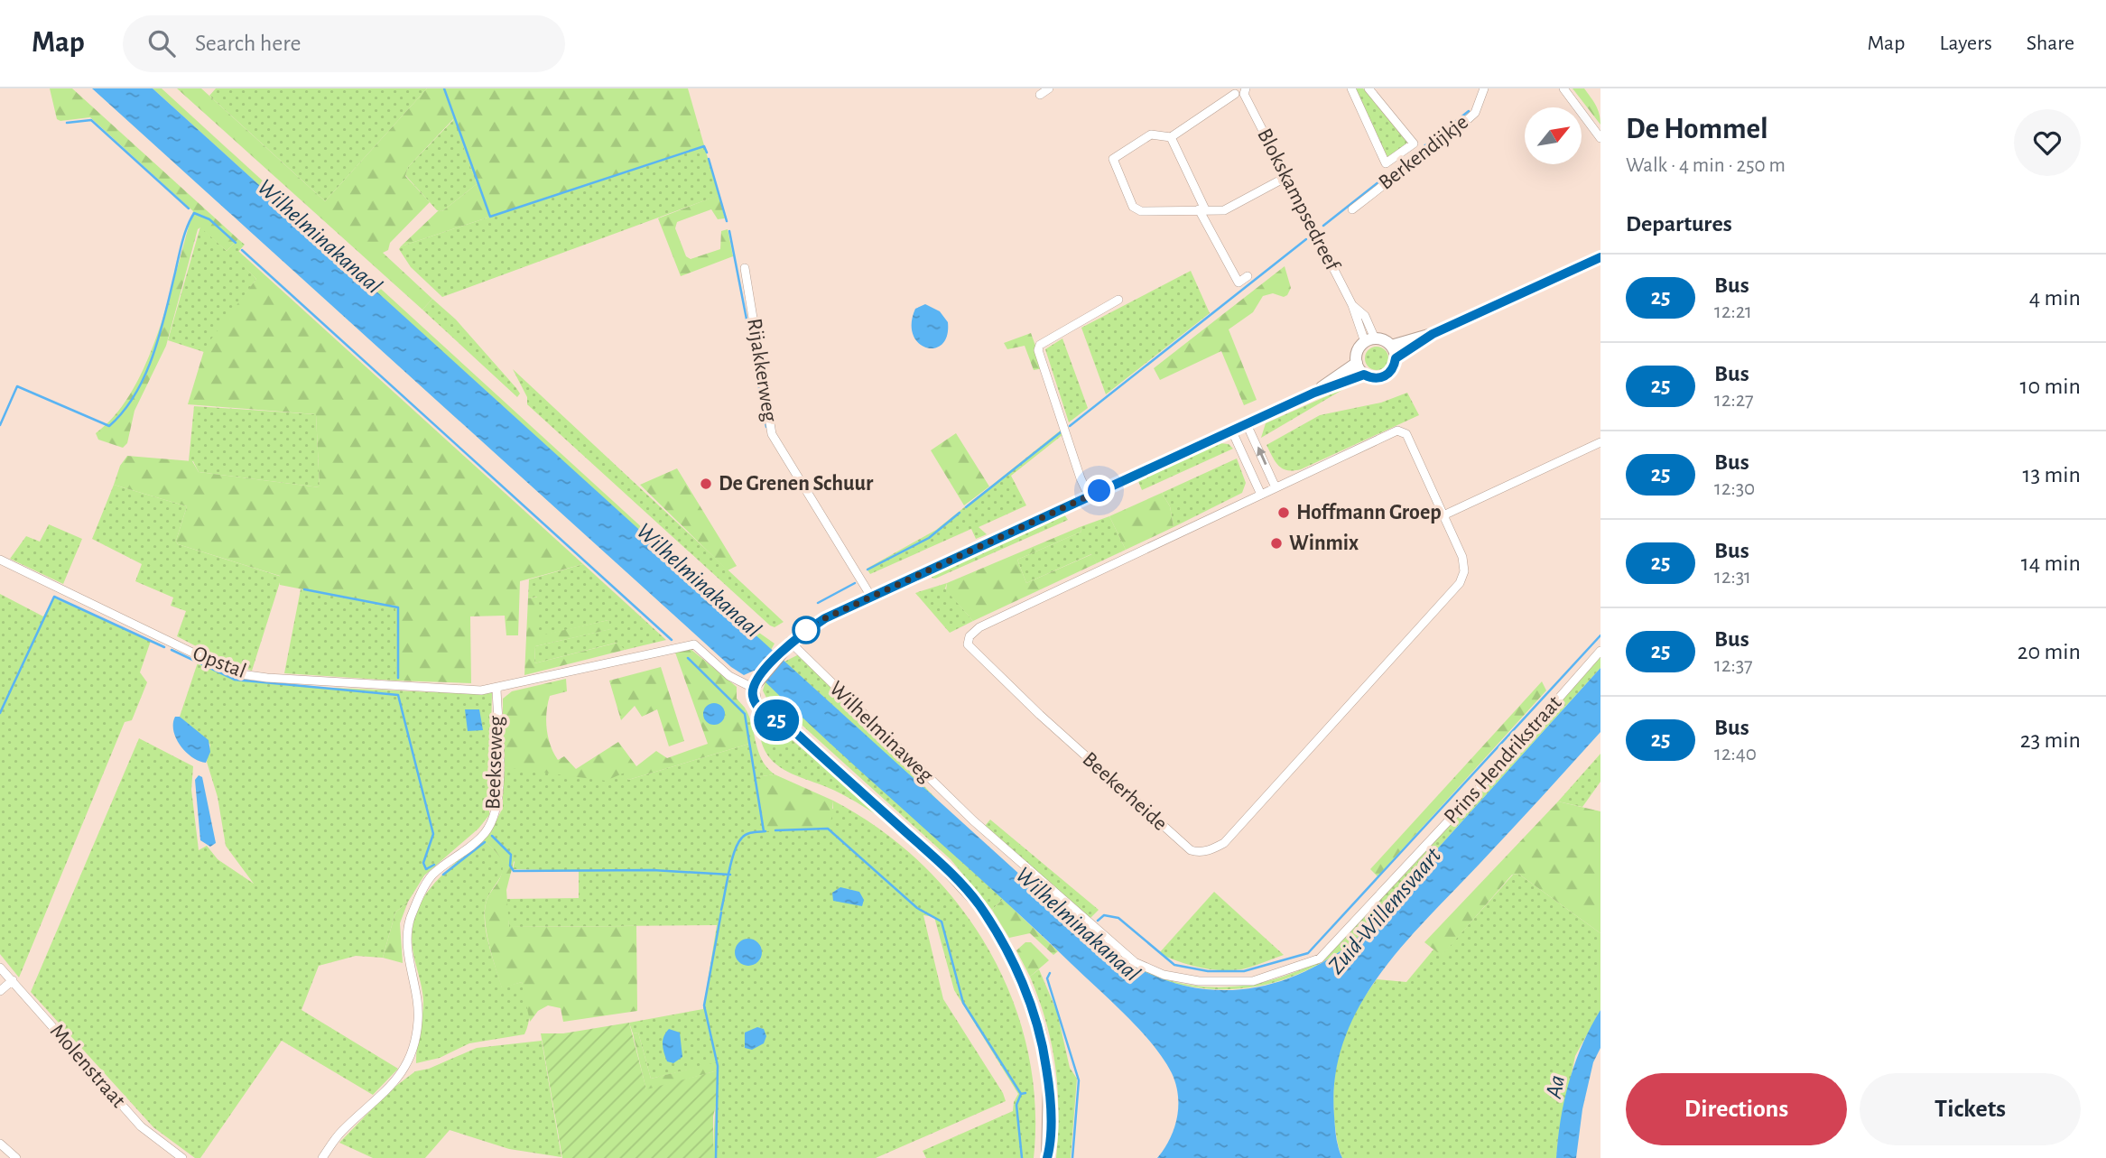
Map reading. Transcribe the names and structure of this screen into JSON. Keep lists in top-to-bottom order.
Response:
{
  "streets": {
    "street": [
      "Berkendijkje",
      "Blokskampsedreef",
      "Rijakkerweg",
      "Opstal",
      "Wilhelminaweg",
      "Prins Hendrikstraat",
      "Beekseweg",
      "Beekerheide",
      "Molenstraat"
    ]
  },
  "crossings": [
    ["Opstal", "Beekseweg"],
    ["Wilhelminaweg", "Prins Hendrikstraat"]
  ],
  "water": ["Wilhelminakanaal", "Zuid-Willemsvaart", "Aa"],
  "places": ["De Grenen Schuur", "Hoffmann Groep", "Winmix"],
  "lines": ["bus line 25"],
  "north": "top right",
  "page": {
    "header": "Map",
    "search": "Search here",
    "nav": ["Map", "Layers", "Share"],
    "on_map": "25",
    "heading": [
      ["De Hommel", "Walk · 4 min · 250 m"],
      "Departures"
    ],
    "list": [
      {
        "mark": "25",
        "name": "Bus",
        "note": "12:21",
        "value": "4 min"
      },
      {
        "mark": "25",
        "name": "Bus",
        "note": "12:27",
        "value": "10 min"
      },
      {
        "mark": "25",
        "name": "Bus",
        "note": "12:30",
        "value": "13 min"
      },
      {
        "mark": "25",
        "name": "Bus",
        "note": "12:31",
        "value": "14 min"
      },
      {
        "mark": "25",
        "name": "Bus",
        "note": "12:37",
        "value": "20 min"
      },
      {
        "mark": "25",
        "name": "Bus",
        "note": "12:40",
        "value": "23 min"
      }
    ],
    "buttons": ["Directions", "Tickets"]
  }
}
